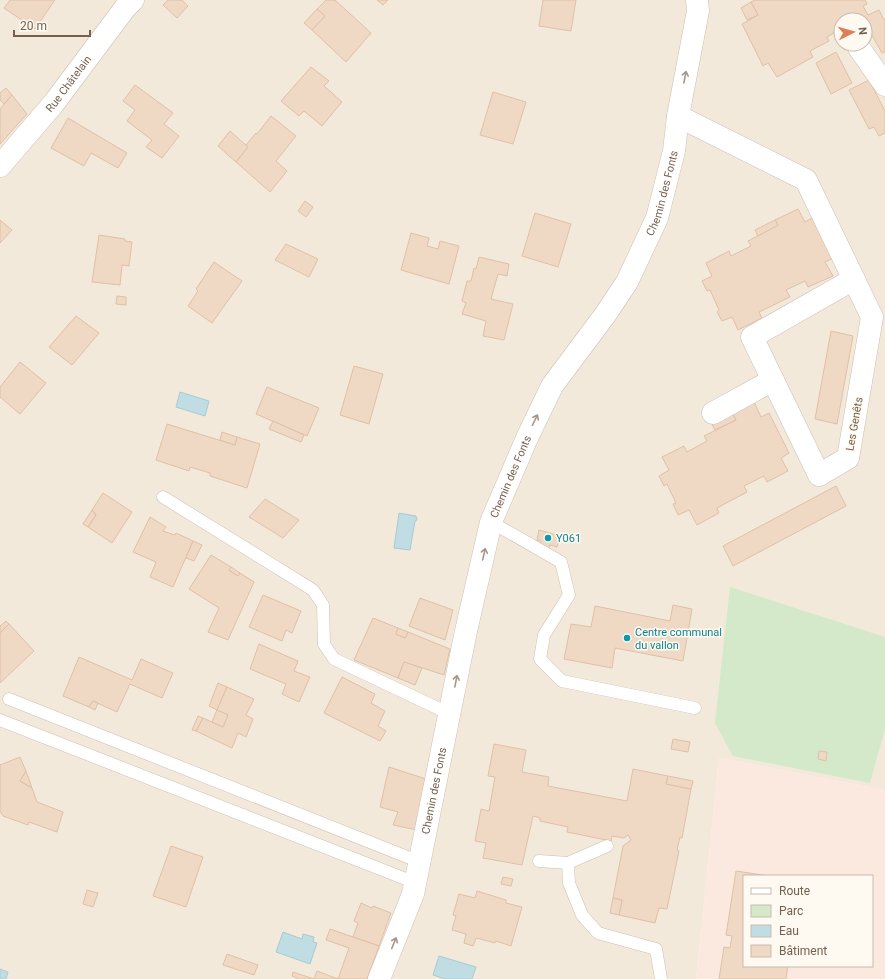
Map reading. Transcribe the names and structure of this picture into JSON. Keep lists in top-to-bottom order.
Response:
{
  "streets": {
    "street": ["Rue Châtelain", "Chemin des Fonts", "Les Genêts"]
  },
  "crossings": [
    ["Chemin des Fonts", "Les Genêts"]
  ],
  "one_way": ["Chemin des Fonts"],
  "places": ["Y061", "Centre communal du vallon"],
  "legend": [
    "Route",
    "Parc",
    "Eau",
    "Bâtiment"
  ],
  "scale_bar": "20 m",
  "north": "right"
}
